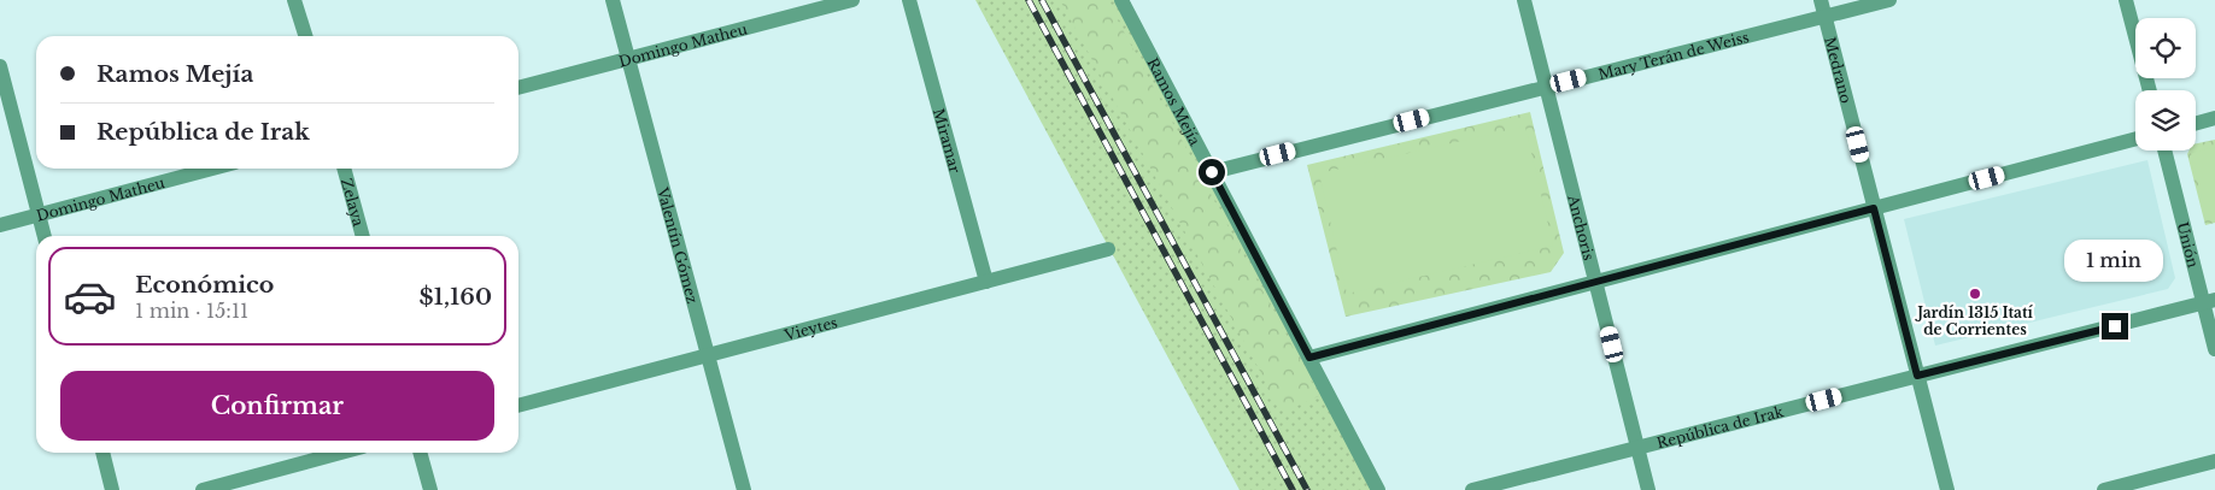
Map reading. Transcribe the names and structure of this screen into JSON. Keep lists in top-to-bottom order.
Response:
{
  "streets": {
    "street": [
      "Domingo Matheu",
      "Mary Terán de Weiss",
      "Medrano",
      "Ramos Mejía",
      "Miramar",
      "Zelaya",
      "Anchoris",
      "Unión",
      "Valentín Gómez",
      "Vieytes",
      "República de Irak"
    ]
  },
  "crossings": [
    ["Domingo Matheu", "Valentín Gómez"],
    ["Mary Terán de Weiss", "Medrano"],
    ["Mary Terán de Weiss", "Ramos Mejía"],
    ["Mary Terán de Weiss", "Anchoris"],
    ["Medrano", "República de Irak"],
    ["Miramar", "Vieytes"],
    ["Anchoris", "República de Irak"],
    ["Unión", "República de Irak"],
    ["Valentín Gómez", "Vieytes"]
  ],
  "places": ["Jardín 1315 Itatí de Corrientes"],
  "page": {
    "banner": ["Ramos Mejía", "República de Irak"],
    "bubble": "1 min",
    "list": [
      {
        "name": "Económico",
        "note": "1 min · 15:11",
        "value": "$1,160"
      }
    ],
    "buttons": "Confirmar"
  }
}
